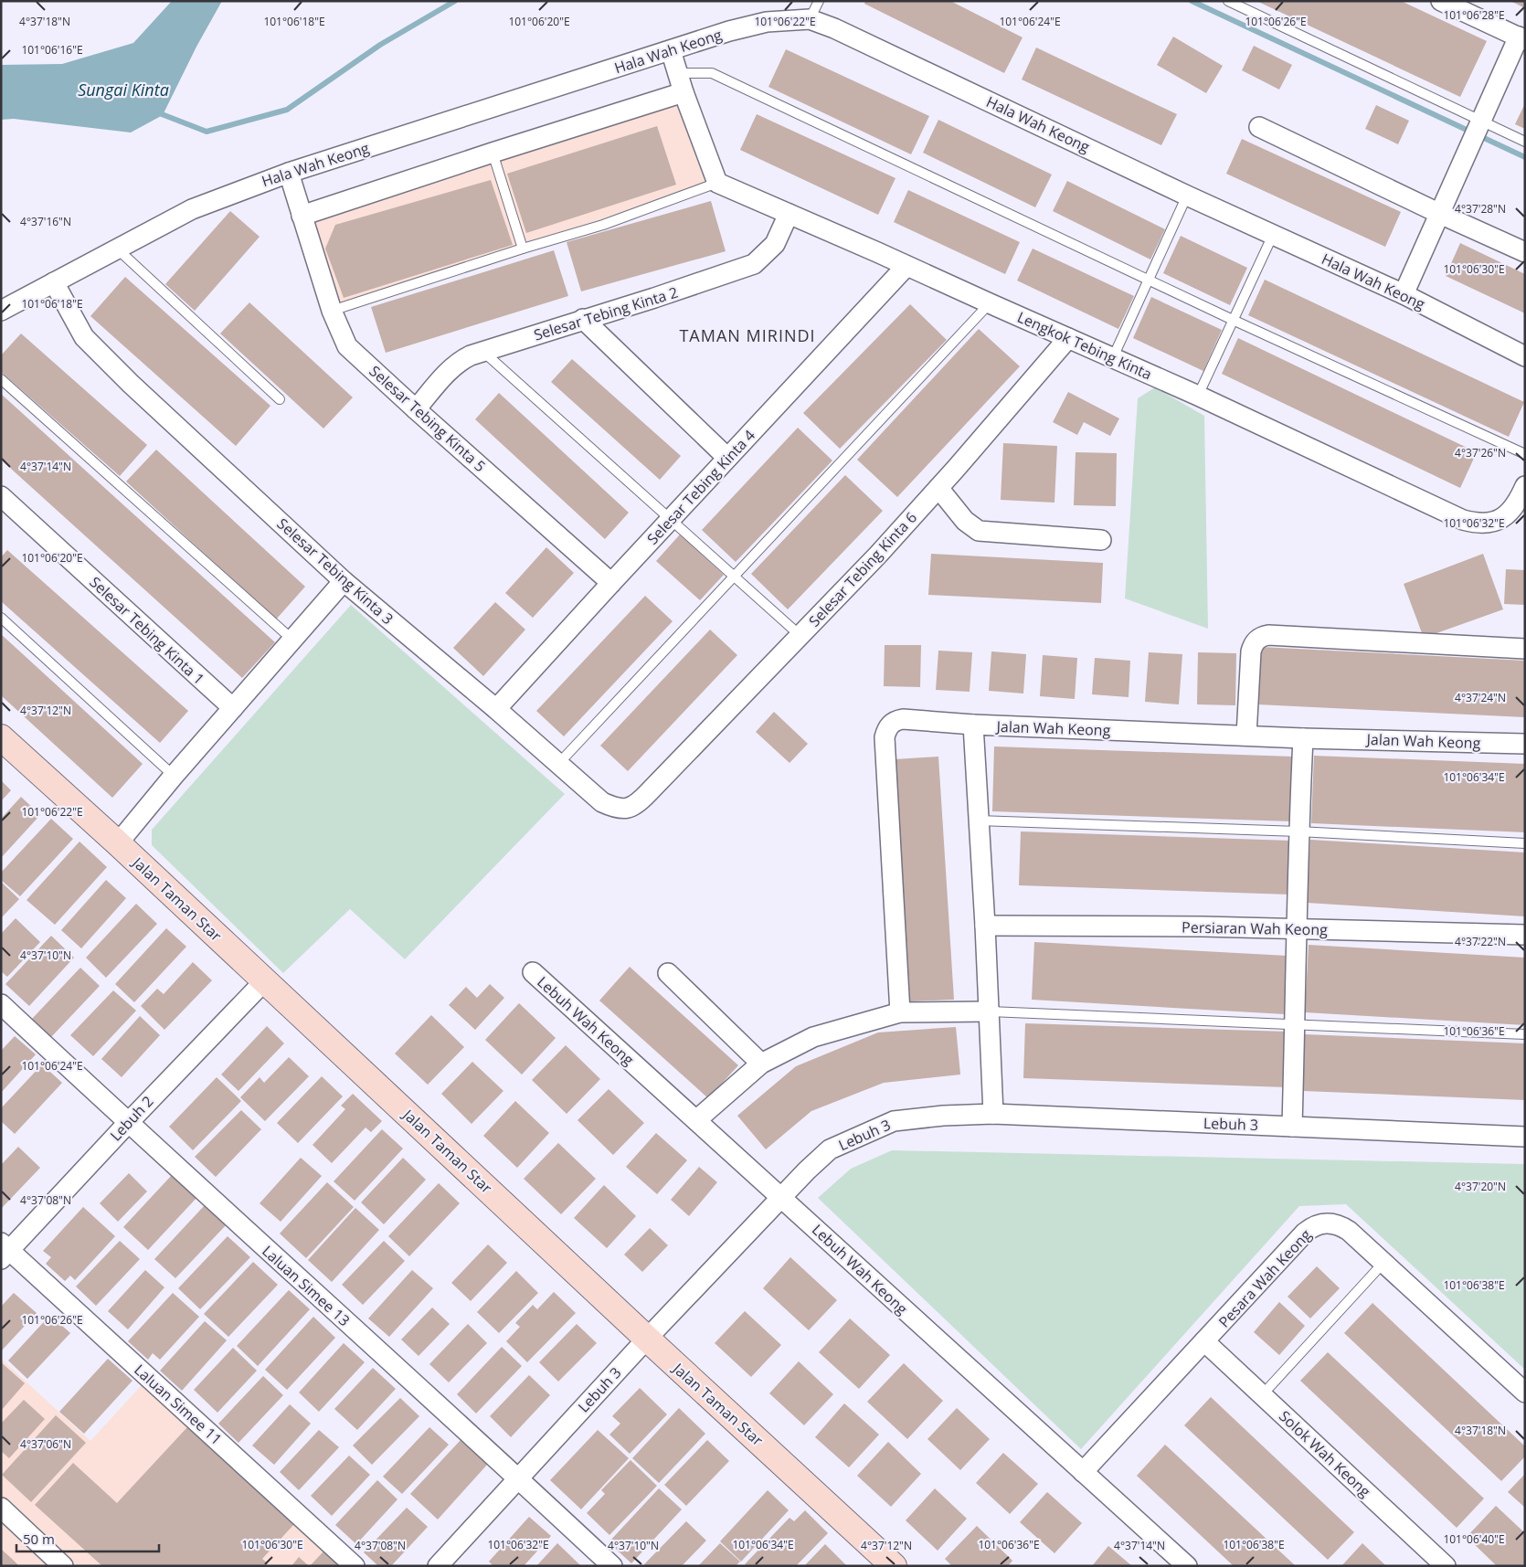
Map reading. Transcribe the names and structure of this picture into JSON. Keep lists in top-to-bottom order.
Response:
{
  "streets": {
    "street": [
      "Hala Wah Keong",
      "Selesar Tebing Kinta 2",
      "Lengkok Tebing Kinta",
      "Selesar Tebing Kinta 5",
      "Selesar Tebing Kinta 4",
      "Selesar Tebing Kinta 6",
      "Selesar Tebing Kinta 3",
      "Selesar Tebing Kinta 1",
      "Jalan Wah Keong",
      "Jalan Taman Star",
      "Persiaran Wah Keong",
      "Lebuh Wah Keong",
      "Lebuh 2",
      "Lebuh 3",
      "Pesara Wah Keong",
      "Laluan Simee 13",
      "Laluan Simee 11",
      "Solok Wah Keong"
    ]
  },
  "crossings": [
    ["Hala Wah Keong", "Selesar Tebing Kinta 5"],
    ["Hala Wah Keong", "Selesar Tebing Kinta 3"],
    ["Selesar Tebing Kinta 2", "Lengkok Tebing Kinta"],
    ["Selesar Tebing Kinta 2", "Selesar Tebing Kinta 5"],
    ["Lengkok Tebing Kinta", "Selesar Tebing Kinta 4"],
    ["Lengkok Tebing Kinta", "Selesar Tebing Kinta 6"],
    ["Selesar Tebing Kinta 5", "Selesar Tebing Kinta 4"],
    ["Selesar Tebing Kinta 4", "Selesar Tebing Kinta 3"],
    ["Selesar Tebing Kinta 6", "Selesar Tebing Kinta 3"],
    ["Jalan Taman Star", "Lebuh 2"],
    ["Jalan Taman Star", "Lebuh 3"],
    ["Lebuh Wah Keong", "Lebuh 3"],
    ["Lebuh Wah Keong", "Pesara Wah Keong"],
    ["Lebuh 2", "Laluan Simee 13"],
    ["Lebuh 2", "Laluan Simee 11"],
    ["Lebuh 3", "Laluan Simee 13"],
    ["Pesara Wah Keong", "Solok Wah Keong"]
  ],
  "districts": ["TAMAN MIRINDI"],
  "water": ["Sungai Kinta"],
  "scale_bar": "50 m",
  "coordinates": [
    "101°06'28\"E",
    "4°37'18\"N",
    "101°06'18\"E",
    "101°06'20\"E",
    "101°06'22\"E",
    "101°06'24\"E",
    "101°06'26\"E",
    "101°06'16\"E",
    "4°37'28\"N",
    "4°37'16\"N",
    "101°06'30\"E",
    "4°37'26\"N",
    "4°37'14\"N",
    "101°06'32\"E",
    "4°37'24\"N",
    "4°37'12\"N",
    "101°06'34\"E",
    "4°37'22\"N",
    "4°37'10\"N",
    "101°06'36\"E",
    "4°37'20\"N",
    "4°37'08\"N",
    "101°06'38\"E",
    "4°37'06\"N",
    "101°06'40\"E"
  ]
}
